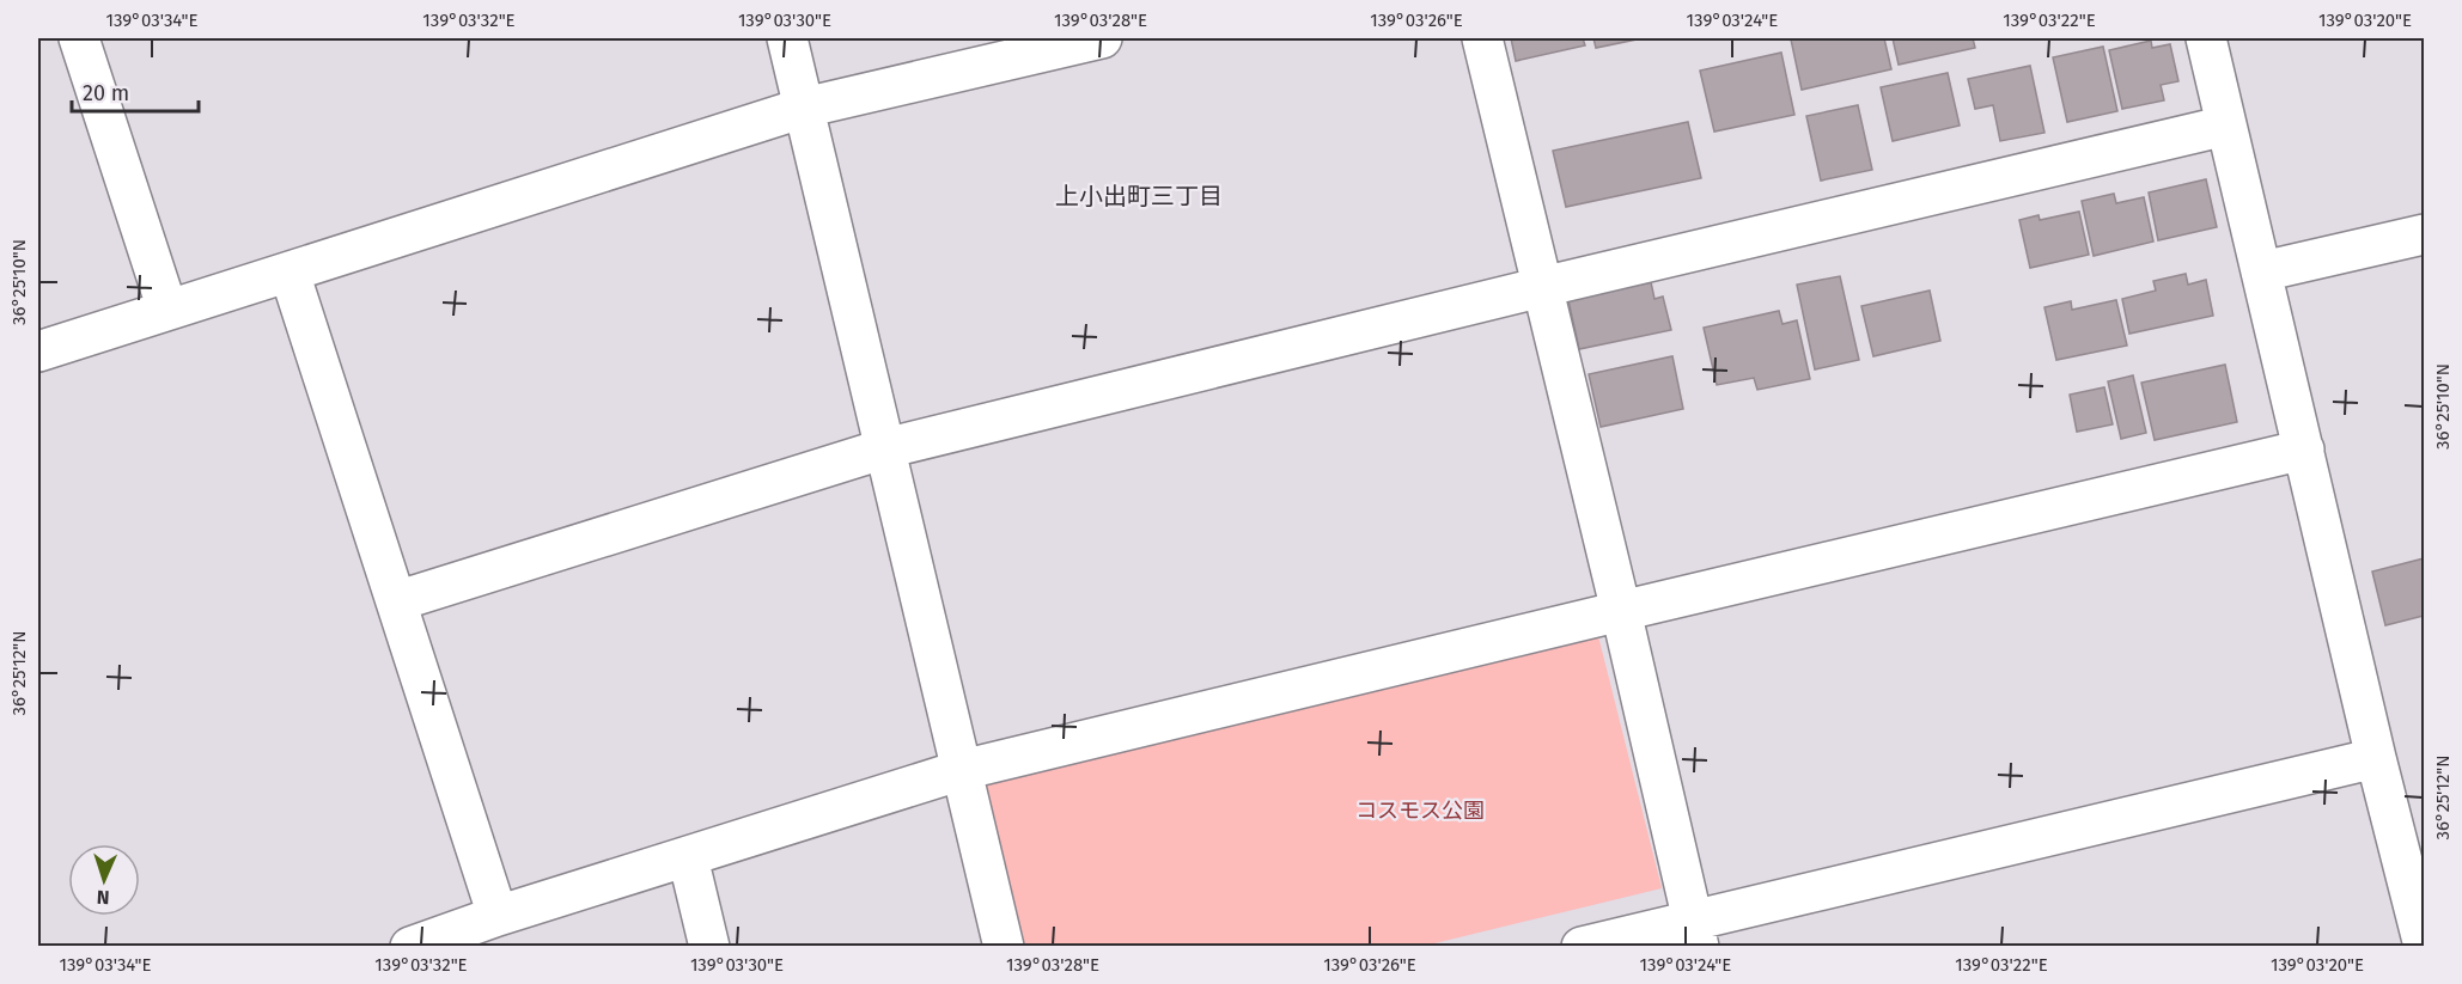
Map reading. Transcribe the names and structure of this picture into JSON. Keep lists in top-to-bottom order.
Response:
{
  "districts": ["上小出町三丁目"],
  "parks": ["コスモス公園"],
  "scale_bar": "20 m",
  "north": "bottom",
  "coordinates": [
    "139°03'34\"E",
    "139°03'32\"E",
    "139°03'30\"E",
    "139°03'28\"E",
    "139°03'26\"E",
    "139°03'24\"E",
    "139°03'22\"E",
    "139°03'20\"E",
    "36°25'10\"N",
    "36°25'12\"N"
  ]
}
